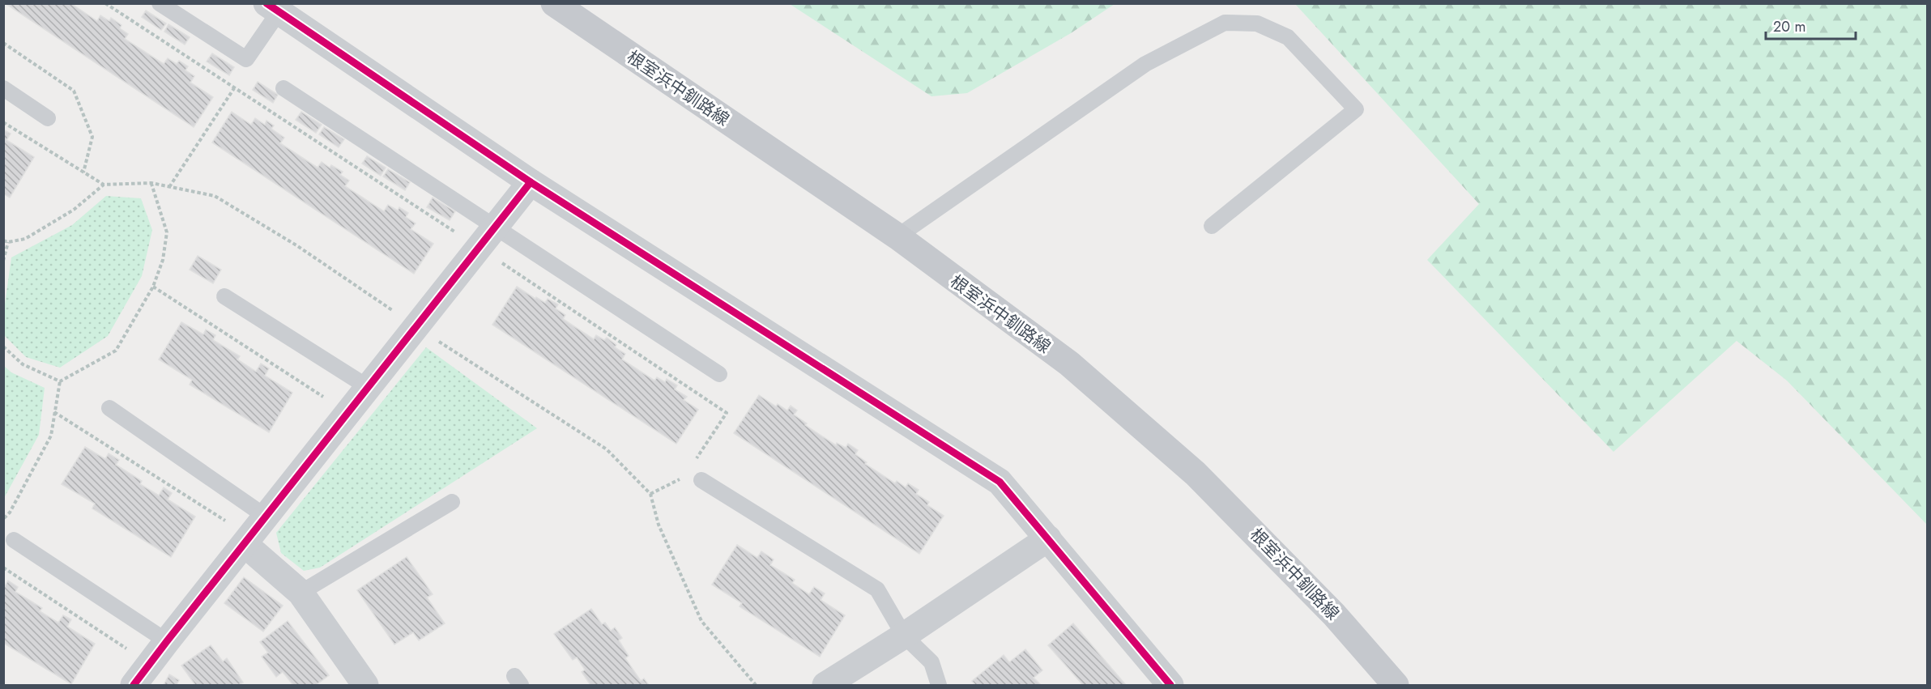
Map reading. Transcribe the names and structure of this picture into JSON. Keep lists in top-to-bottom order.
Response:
{
  "streets": {
    "main road": ["根室浜中釧路線"]
  },
  "scale_bar": "20 m"
}
